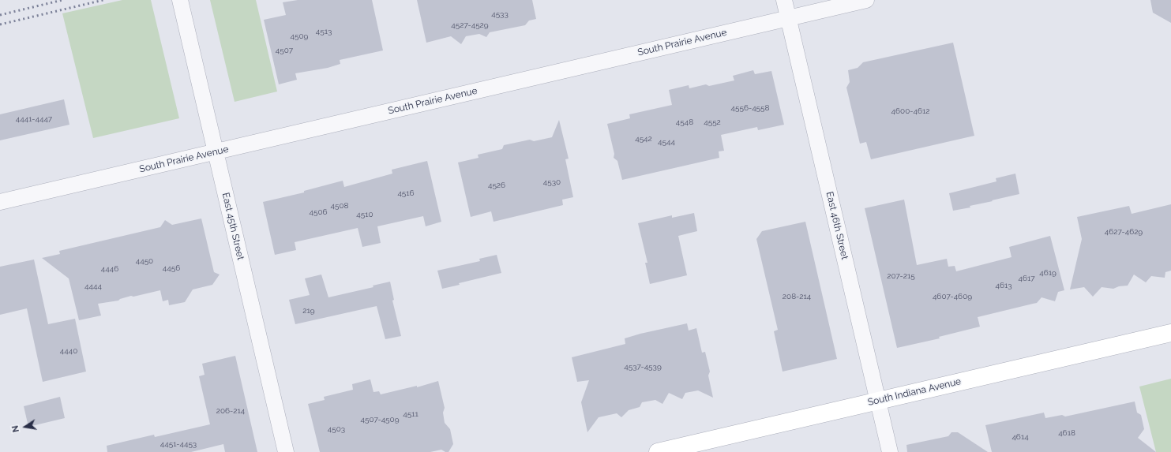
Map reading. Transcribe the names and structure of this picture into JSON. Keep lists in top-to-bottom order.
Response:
{
  "streets": {
    "street": [
      "South Prairie Avenue",
      "East 46th Street",
      "East 45th Street",
      "South Indiana Avenue"
    ]
  },
  "crossings": [
    ["South Prairie Avenue", "East 46th Street"],
    ["South Prairie Avenue", "East 45th Street"],
    ["East 46th Street", "South Indiana Avenue"]
  ],
  "house_numbers": [
    "4533",
    "4527-4529",
    "4513",
    "4509",
    "4507",
    "4556-4558",
    "4600-4612",
    "4441-4447",
    "4548",
    "4552",
    "4542",
    "4544",
    "4530",
    "4526",
    "4516",
    "4508",
    "4506",
    "4510",
    "4627-4629",
    "4450",
    "4456",
    "4446",
    "4619",
    "207-215",
    "4617",
    "4613",
    "4444",
    "208-214",
    "4607-4609",
    "219",
    "4440",
    "4537-4539",
    "206-214",
    "4511",
    "4507-4509",
    "4503",
    "4618",
    "4614",
    "4451-4453"
  ],
  "north": "left"
}
